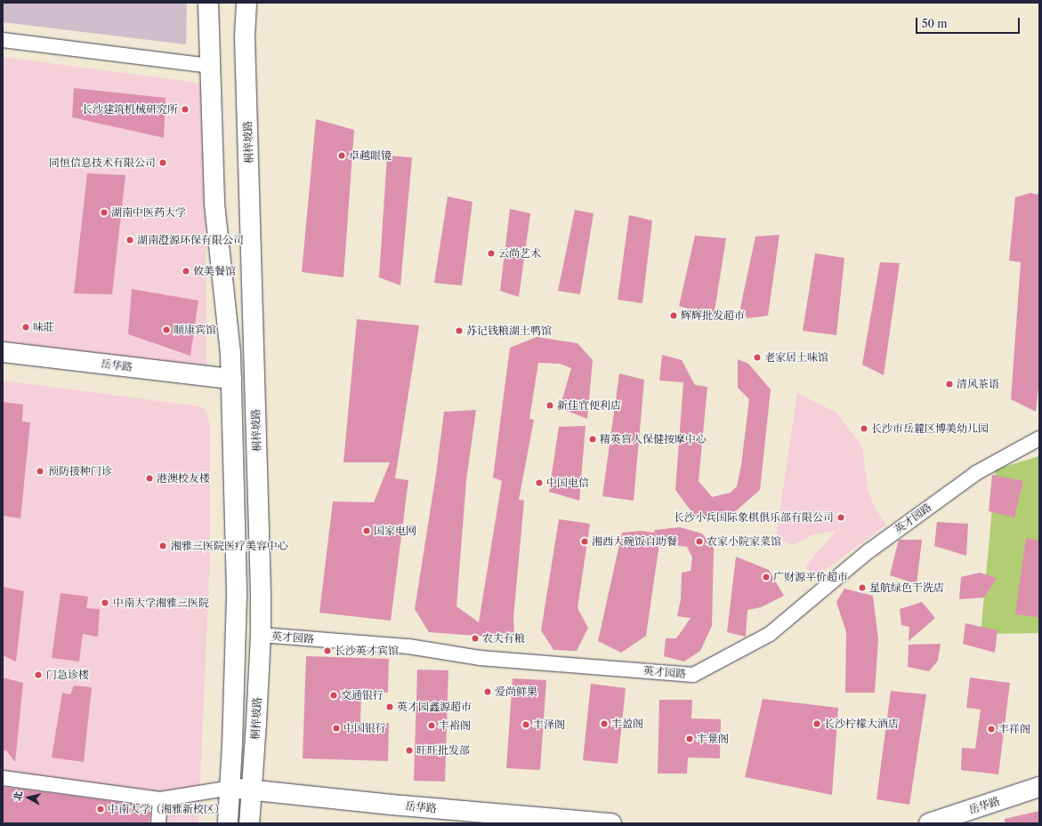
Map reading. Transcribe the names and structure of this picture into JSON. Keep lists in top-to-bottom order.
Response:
{
  "streets": {
    "main road": ["桐梓坡路", "岳华路"],
    "street": ["英才园路"]
  },
  "crossings": [
    ["桐梓坡路", "岳华路"],
    ["桐梓坡路", "英才园路"]
  ],
  "places": [
    "长沙建筑机械研究所",
    "卓越眼镜",
    "同恒信息技术有限公司",
    "湖南中医药大学",
    "湖南澄源环保有限公司",
    "云尚艺术",
    "攸美餐馆",
    "辉辉批发超市",
    "味莊",
    "顺康宾馆",
    "苏记钱粮湖土鸭馆",
    "老家居土味馆",
    "清风茶语",
    "新佳宜便利店",
    "长沙市岳麓区博美幼儿园",
    "精英盲人保健按摩中心",
    "预防接种门诊",
    "港澳校友楼",
    "中国电信",
    "长沙小兵国际象棋俱乐部有限公司",
    "国家电网",
    "湘西大碗饭自助餐",
    "农家小院家菜馆",
    "湘雅三医院医疗美容中心",
    "广财源平价超市",
    "星航绿色干洗店",
    "中南大学湘雅三医院",
    "农夫有粮",
    "长沙英才宾馆",
    "门急诊楼",
    "爱尚鲜果",
    "交通银行",
    "英才园鑫源超市",
    "丰盈阁",
    "长沙柠檬大酒店",
    "丰泽阁",
    "丰裕阁",
    "中国银行",
    "丰祥阁",
    "丰景阁",
    "旺旺批发部",
    "中南大学（湘雅新校区）"
  ],
  "scale_bar": "50 m",
  "north": "left"
}
